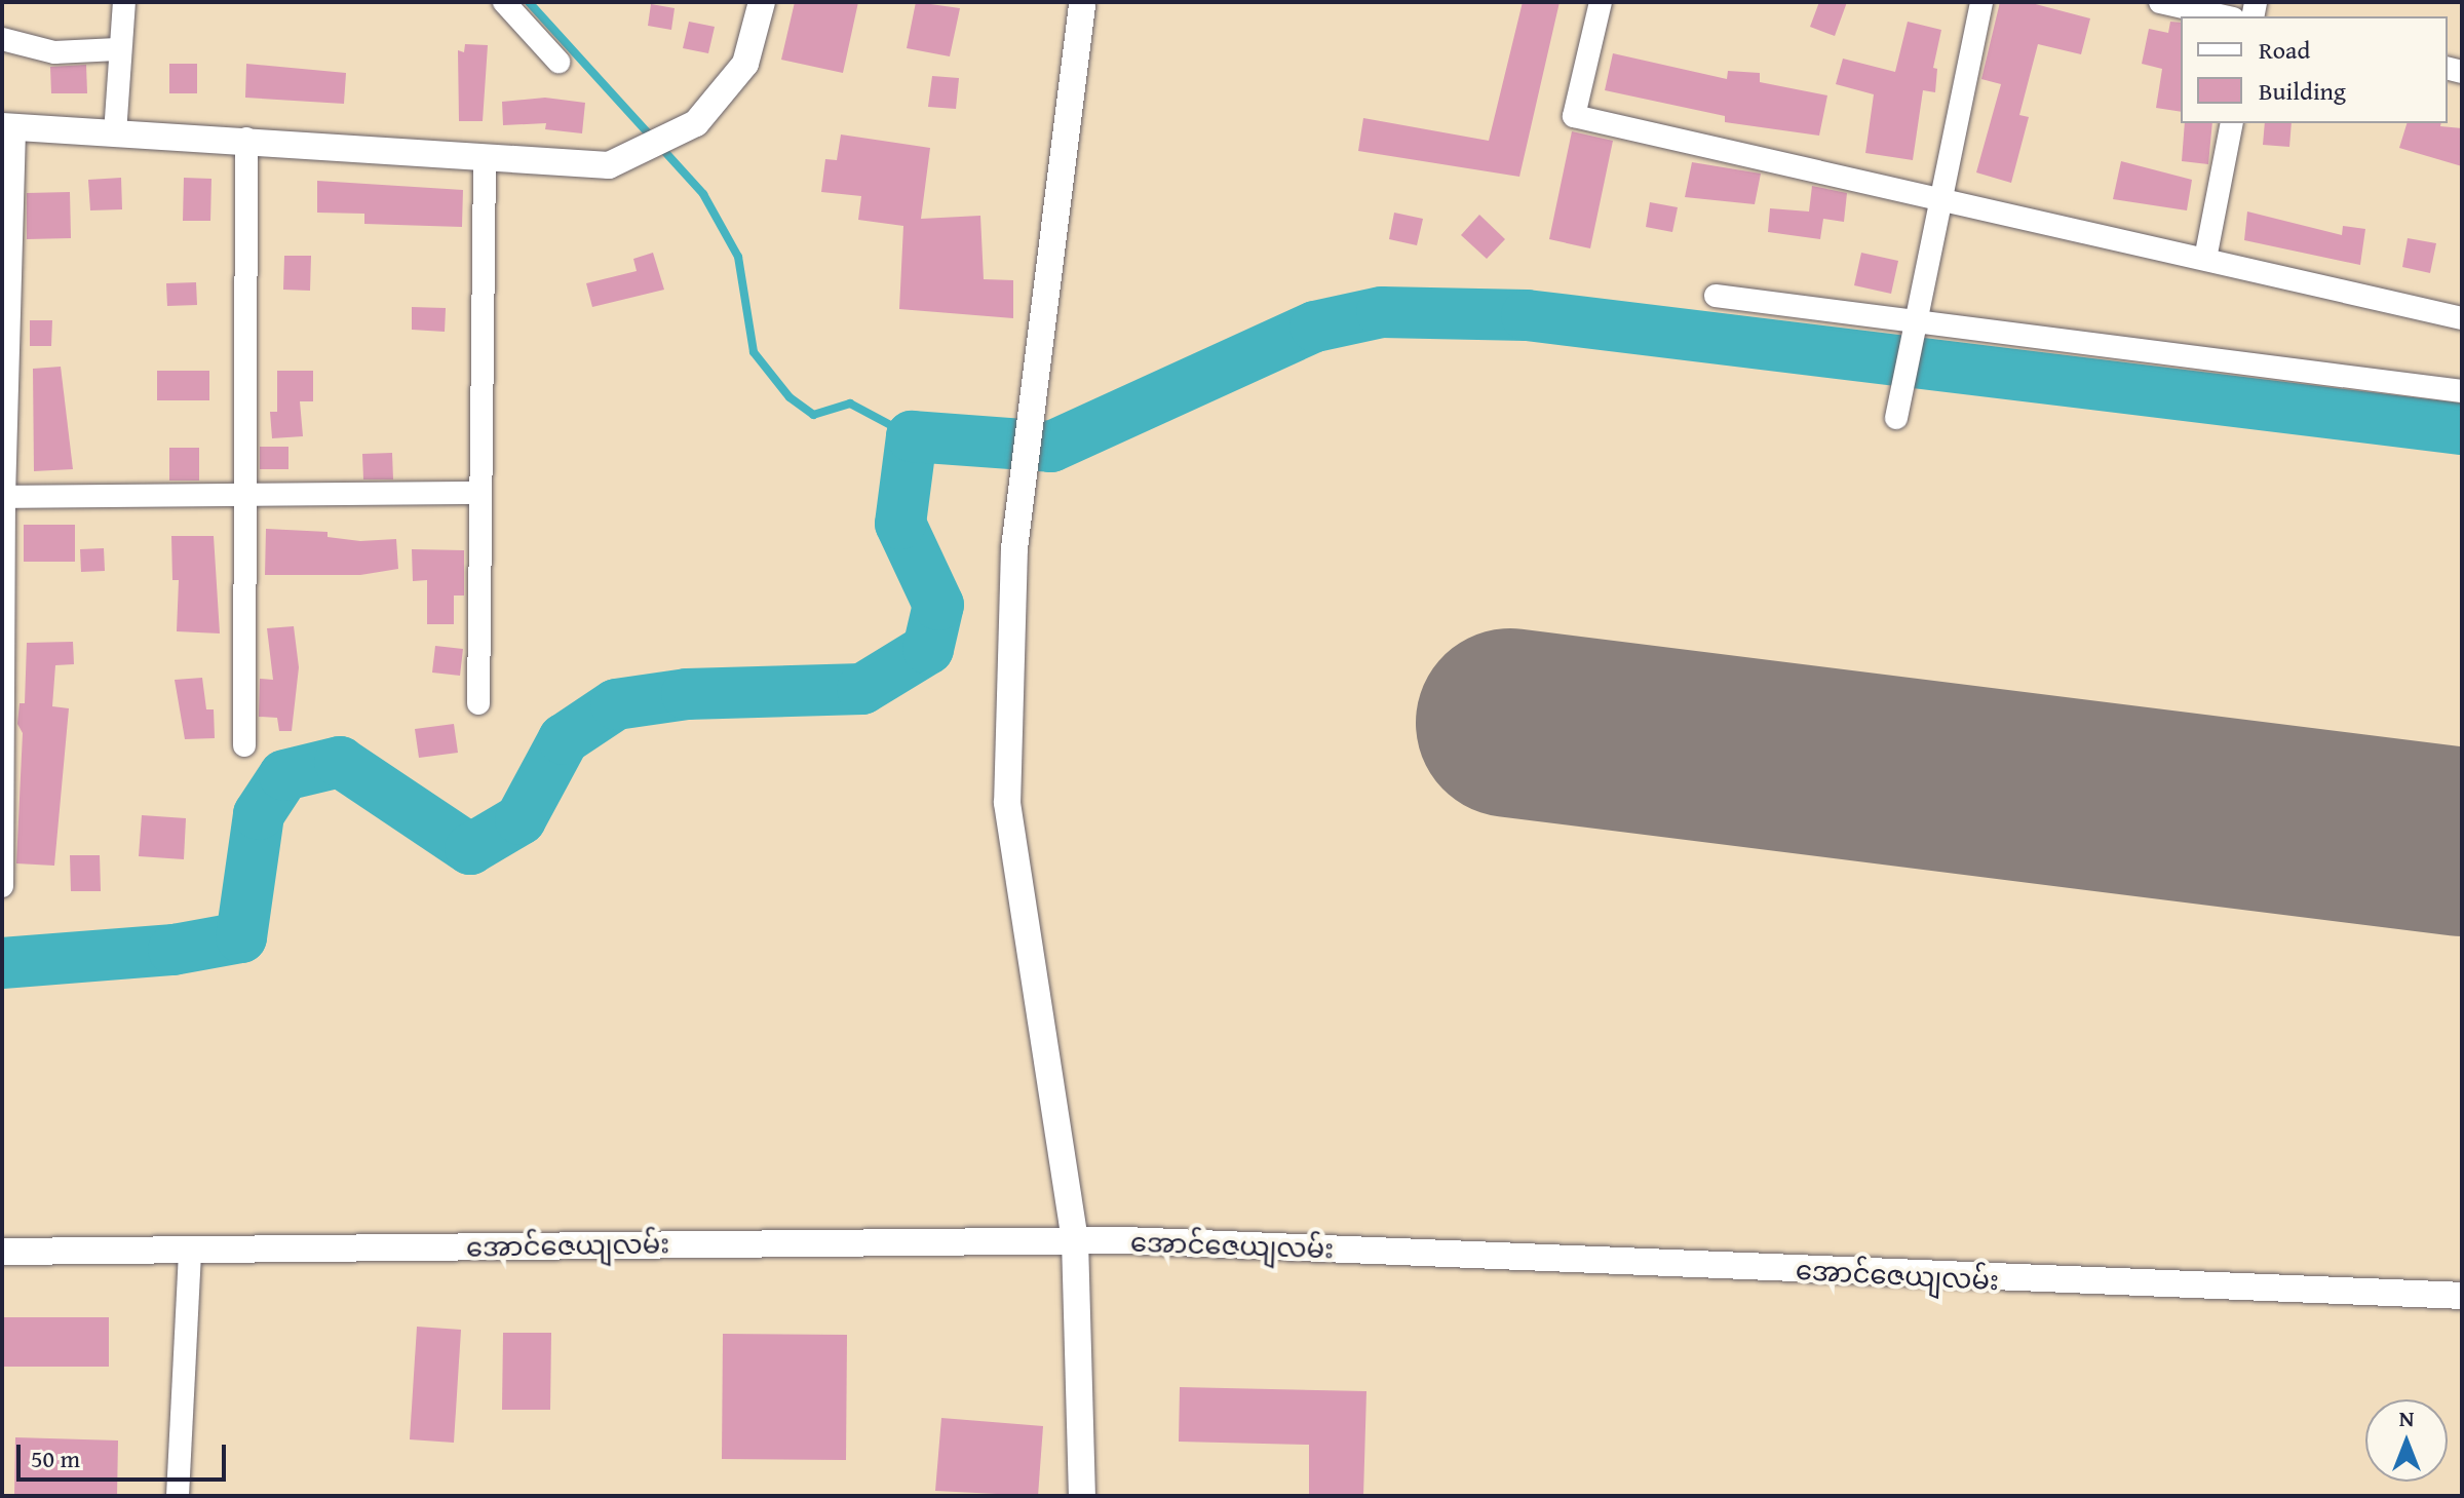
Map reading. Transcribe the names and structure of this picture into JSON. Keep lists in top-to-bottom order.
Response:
{
  "streets": {
    "street": ["အောင်ဇေယျလမ်း"]
  },
  "legend": ["Road", "Building"],
  "scale_bar": "50 m",
  "north": "top"
}
